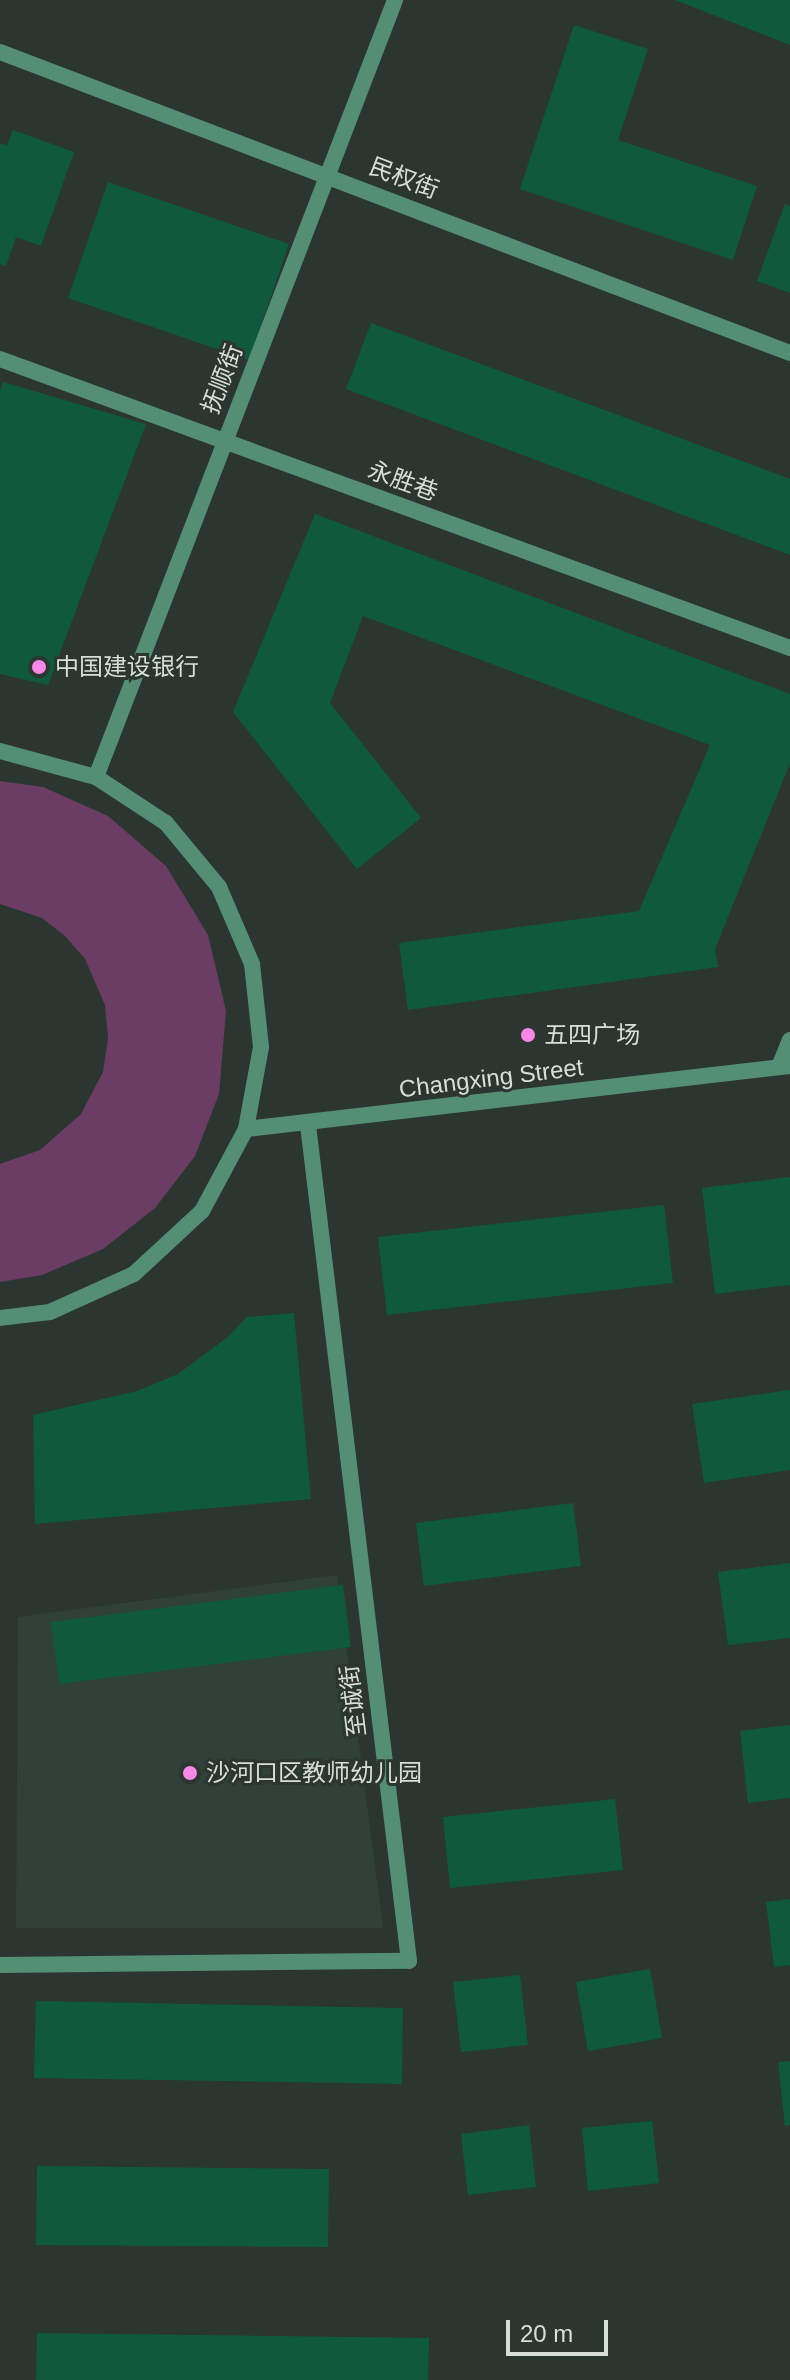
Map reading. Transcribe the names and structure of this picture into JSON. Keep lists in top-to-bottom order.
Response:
{
  "streets": {
    "street": [
      "民权街",
      "抚顺街",
      "永胜巷",
      "Changxing Street",
      "至诚街"
    ]
  },
  "crossings": [
    ["民权街", "抚顺街"],
    ["抚顺街", "永胜巷"],
    ["Changxing Street", "至诚街"]
  ],
  "places": ["中国建设银行", "五四广场", "沙河口区教师幼儿园"],
  "scale_bar": "20 m"
}
